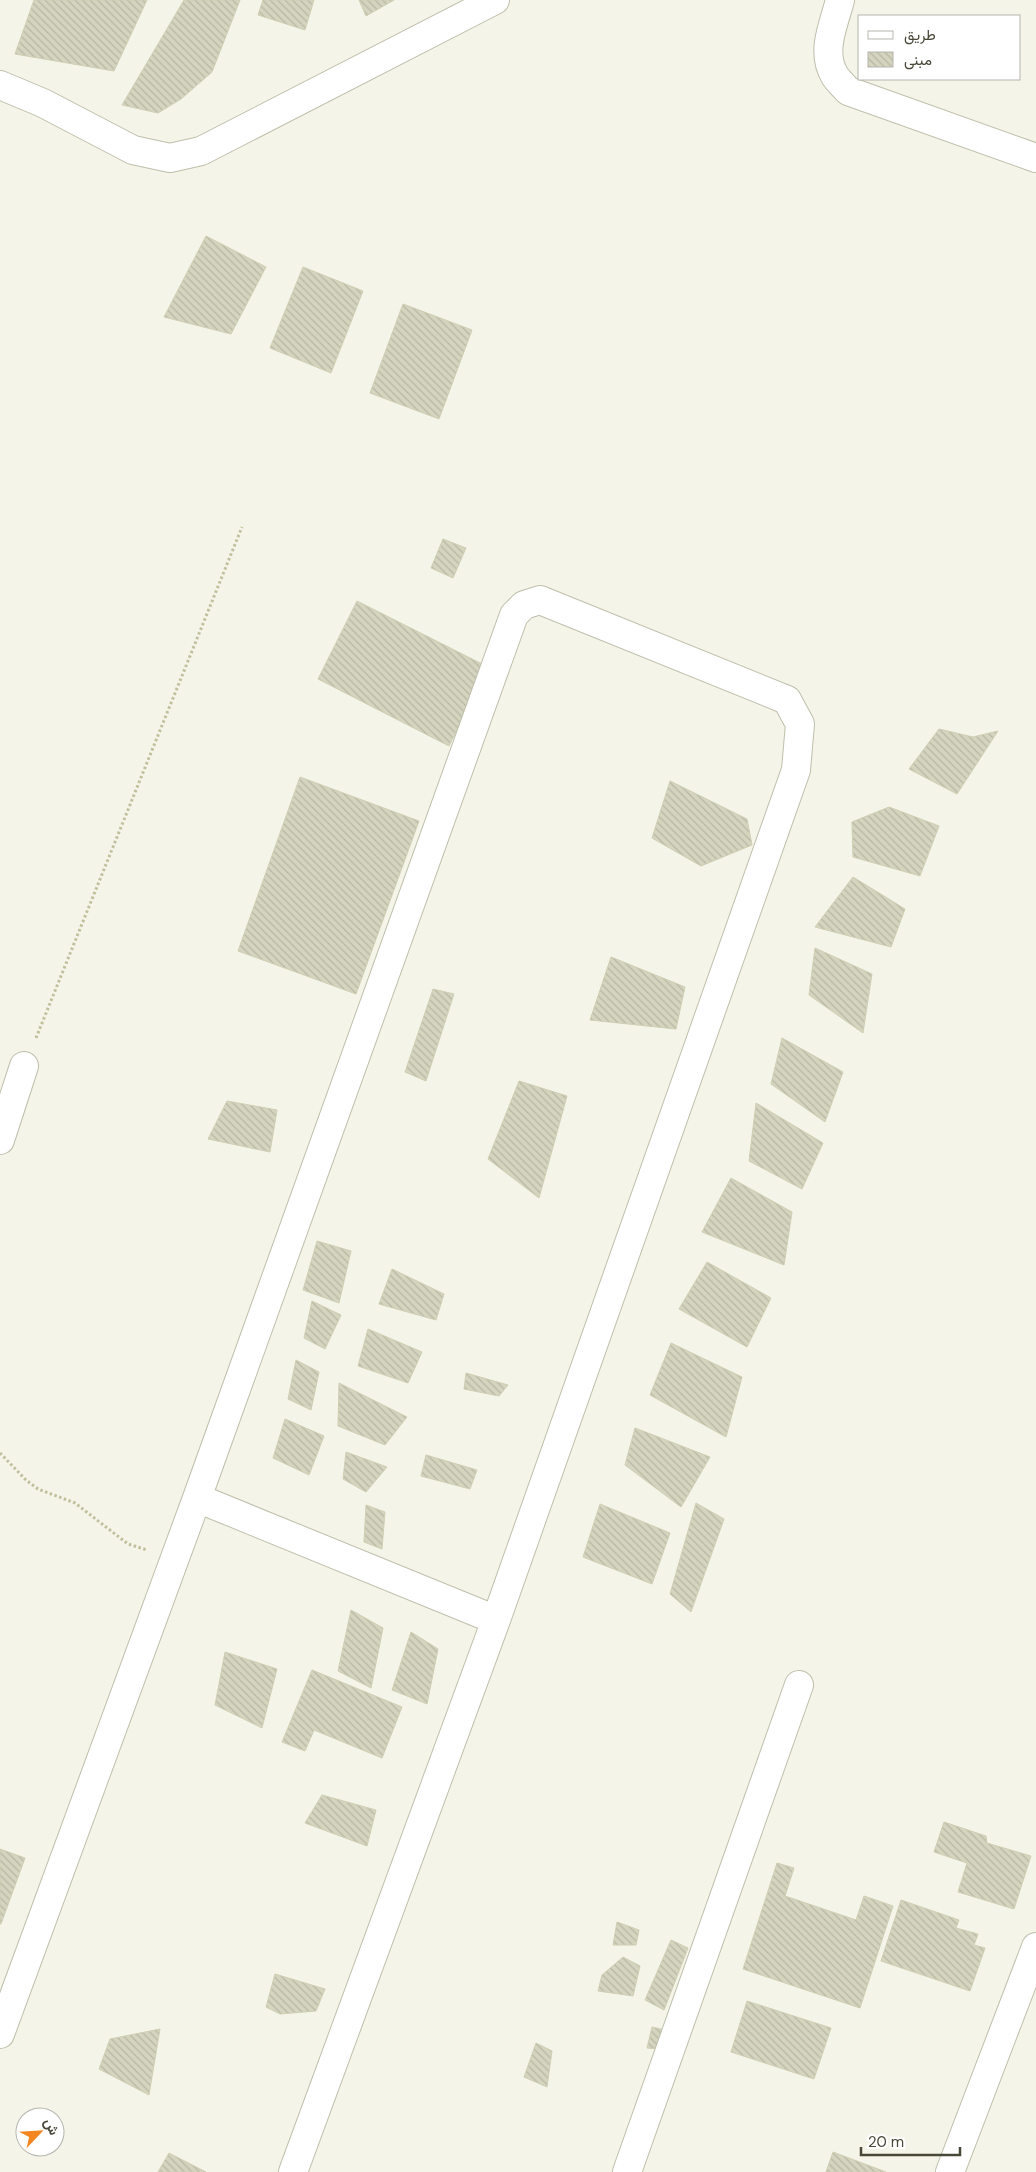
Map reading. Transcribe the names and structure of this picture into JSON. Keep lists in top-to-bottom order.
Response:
{
  "legend": ["طريق", "مبنى"],
  "scale_bar": "20 m",
  "north": "top right"
}
